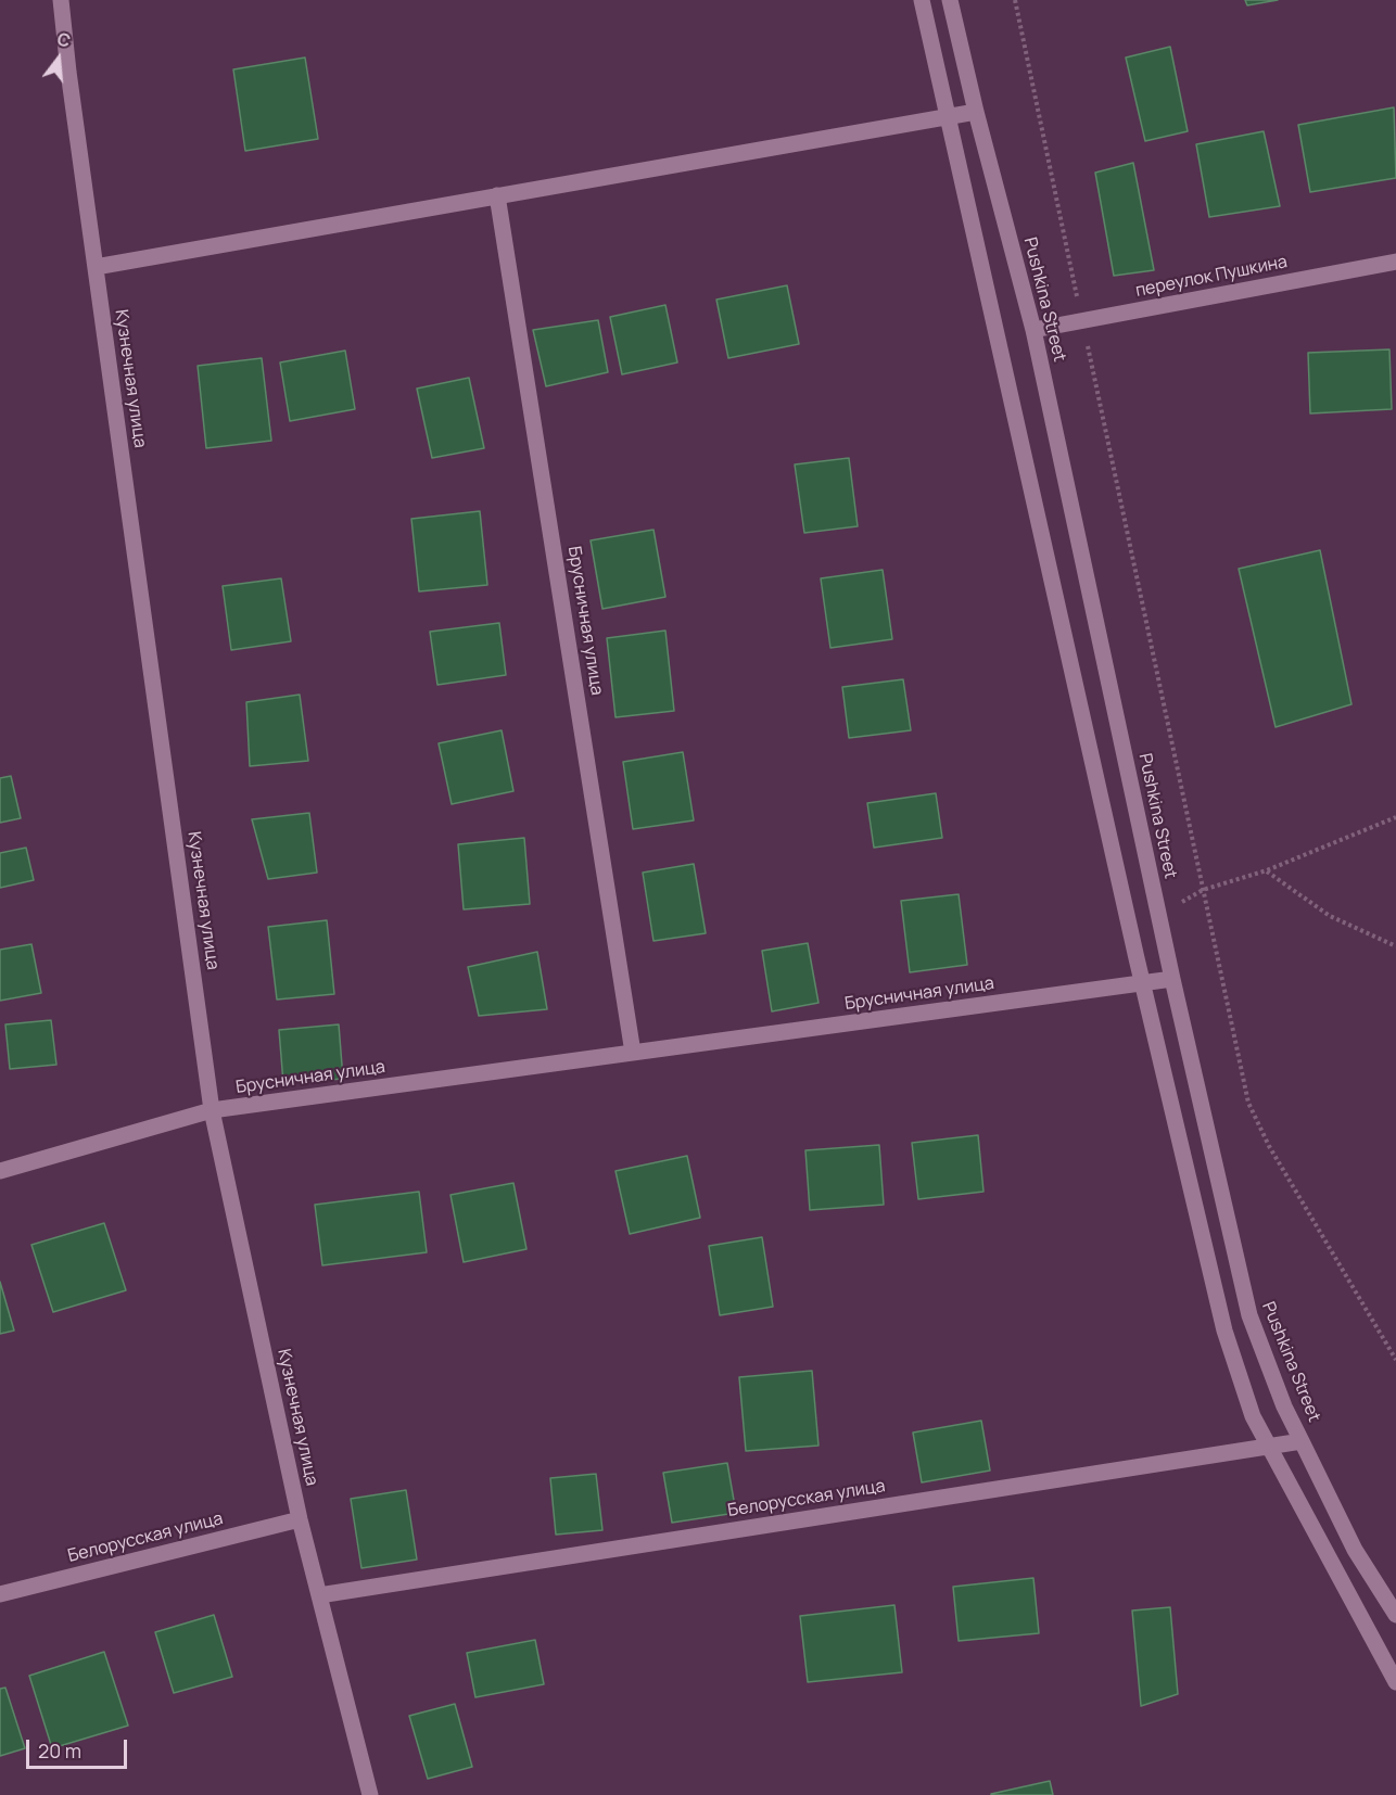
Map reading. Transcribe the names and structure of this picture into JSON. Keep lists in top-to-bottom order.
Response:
{
  "streets": {
    "street": [
      "переулок Пушкина",
      "Pushkina Street",
      "Кузнечная улица",
      "Брусничная улица",
      "Белорусская улица"
    ]
  },
  "crossings": [
    ["переулок Пушкина", "Pushkina Street"],
    ["Pushkina Street", "Брусничная улица"],
    ["Pushkina Street", "Белорусская улица"],
    ["Кузнечная улица", "Брусничная улица"],
    ["Кузнечная улица", "Белорусская улица"]
  ],
  "scale_bar": "20 m",
  "north": "top"
}
